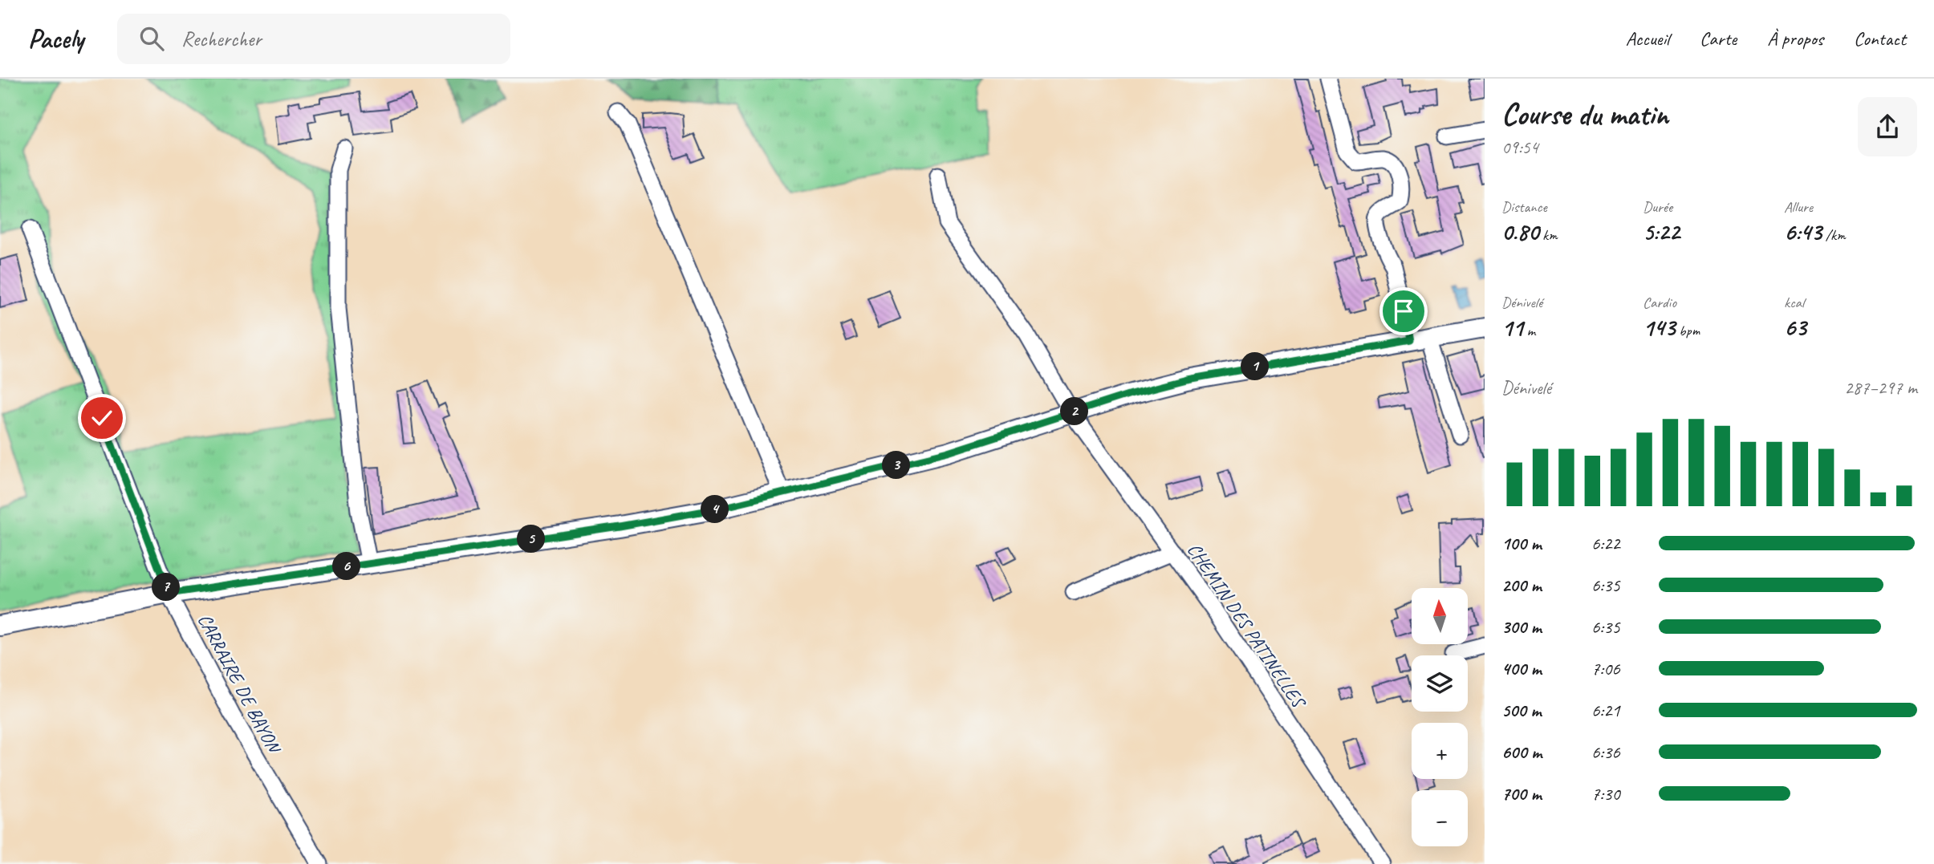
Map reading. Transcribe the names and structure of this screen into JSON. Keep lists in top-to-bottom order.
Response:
{
  "streets": {
    "street": ["CHEMIN DES PATINELLES", "CARRAIRE DE BAYON"]
  },
  "north": "top",
  "page": {
    "header": "Pacely",
    "search": "Rechercher",
    "nav": [
      "Accueil",
      "Carte",
      "À propos",
      "Contact"
    ],
    "heading": ["Course du matin", "09:54"],
    "stats": [
      ["Distance", "0.80 km"],
      ["Durée", "5:22"],
      ["Allure", "6:43 /km"],
      ["Dénivelé", "11 m"],
      ["Cardio", "143 bpm"],
      ["kcal", "63"]
    ],
    "pins": [
      "1",
      "2",
      "3",
      "4",
      "5",
      "6",
      "7"
    ],
    "chart": ["Dénivelé", "287–297 m"],
    "list": [
      {
        "name": "100 m",
        "note": "6:22"
      },
      {
        "name": "200 m",
        "note": "6:35"
      },
      {
        "name": "300 m",
        "note": "6:35"
      },
      {
        "name": "400 m",
        "note": "7:06"
      },
      {
        "name": "500 m",
        "note": "6:21"
      },
      {
        "name": "600 m",
        "note": "6:36"
      },
      {
        "name": "700 m",
        "note": "7:30"
      }
    ],
    "map_buttons": ["+", "−"]
  }
}
